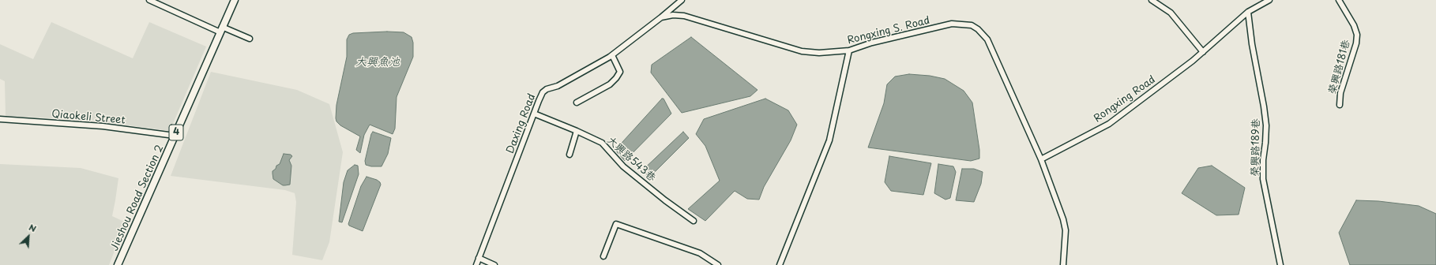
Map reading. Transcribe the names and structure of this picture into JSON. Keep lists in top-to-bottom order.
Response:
{
  "streets": {
    "main road": ["4", "Jieshou Road Section 2"],
    "street": [
      "Rongxing S. Road",
      "榮興路181巷",
      "Rongxing Road",
      "Qiaokeli Street",
      "Daxing Road",
      "榮興路189巷",
      "大興路543巷"
    ]
  },
  "crossings": [
    ["Rongxing S. Road", "Rongxing Road"],
    ["Rongxing S. Road", "Daxing Road"],
    ["Rongxing Road", "榮興路189巷"],
    ["Qiaokeli Street", "Jieshou Road Section 2"],
    ["Daxing Road", "大興路543巷"]
  ],
  "water": ["大興魚池"],
  "north": "top right"
}
